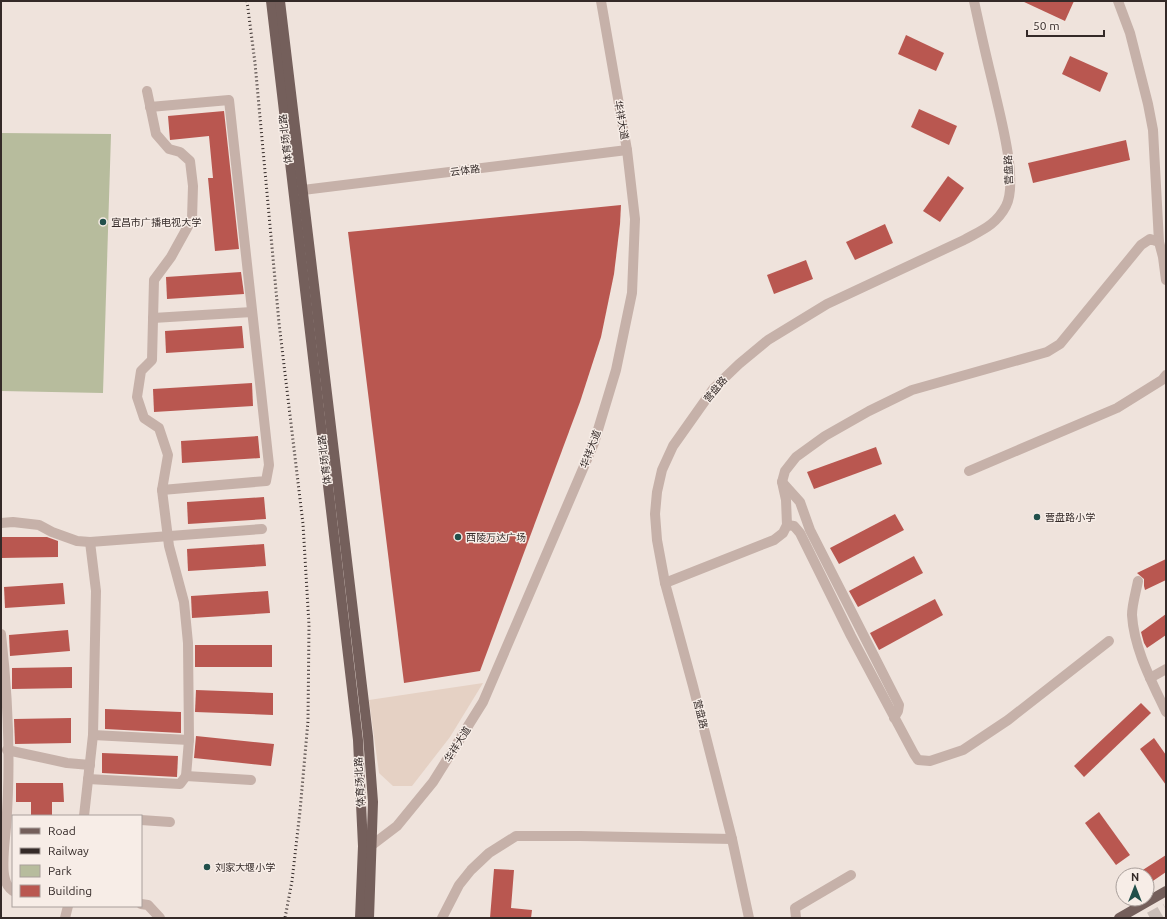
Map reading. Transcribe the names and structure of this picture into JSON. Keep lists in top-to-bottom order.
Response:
{
  "streets": {
    "main road": ["体育场北路"],
    "street": ["华祥大道", "云体路", "营盘路"]
  },
  "crossings": [
    ["华祥大道", "体育场北路"],
    ["华祥大道", "云体路"],
    ["体育场北路", "云体路"]
  ],
  "places": [
    "宜昌市广播电视大学",
    "营盘路小学",
    "西陵万达广场",
    "刘家大堰小学"
  ],
  "legend": [
    "Road",
    "Railway",
    "Park",
    "Building"
  ],
  "scale_bar": "50 m",
  "north": "top"
}
